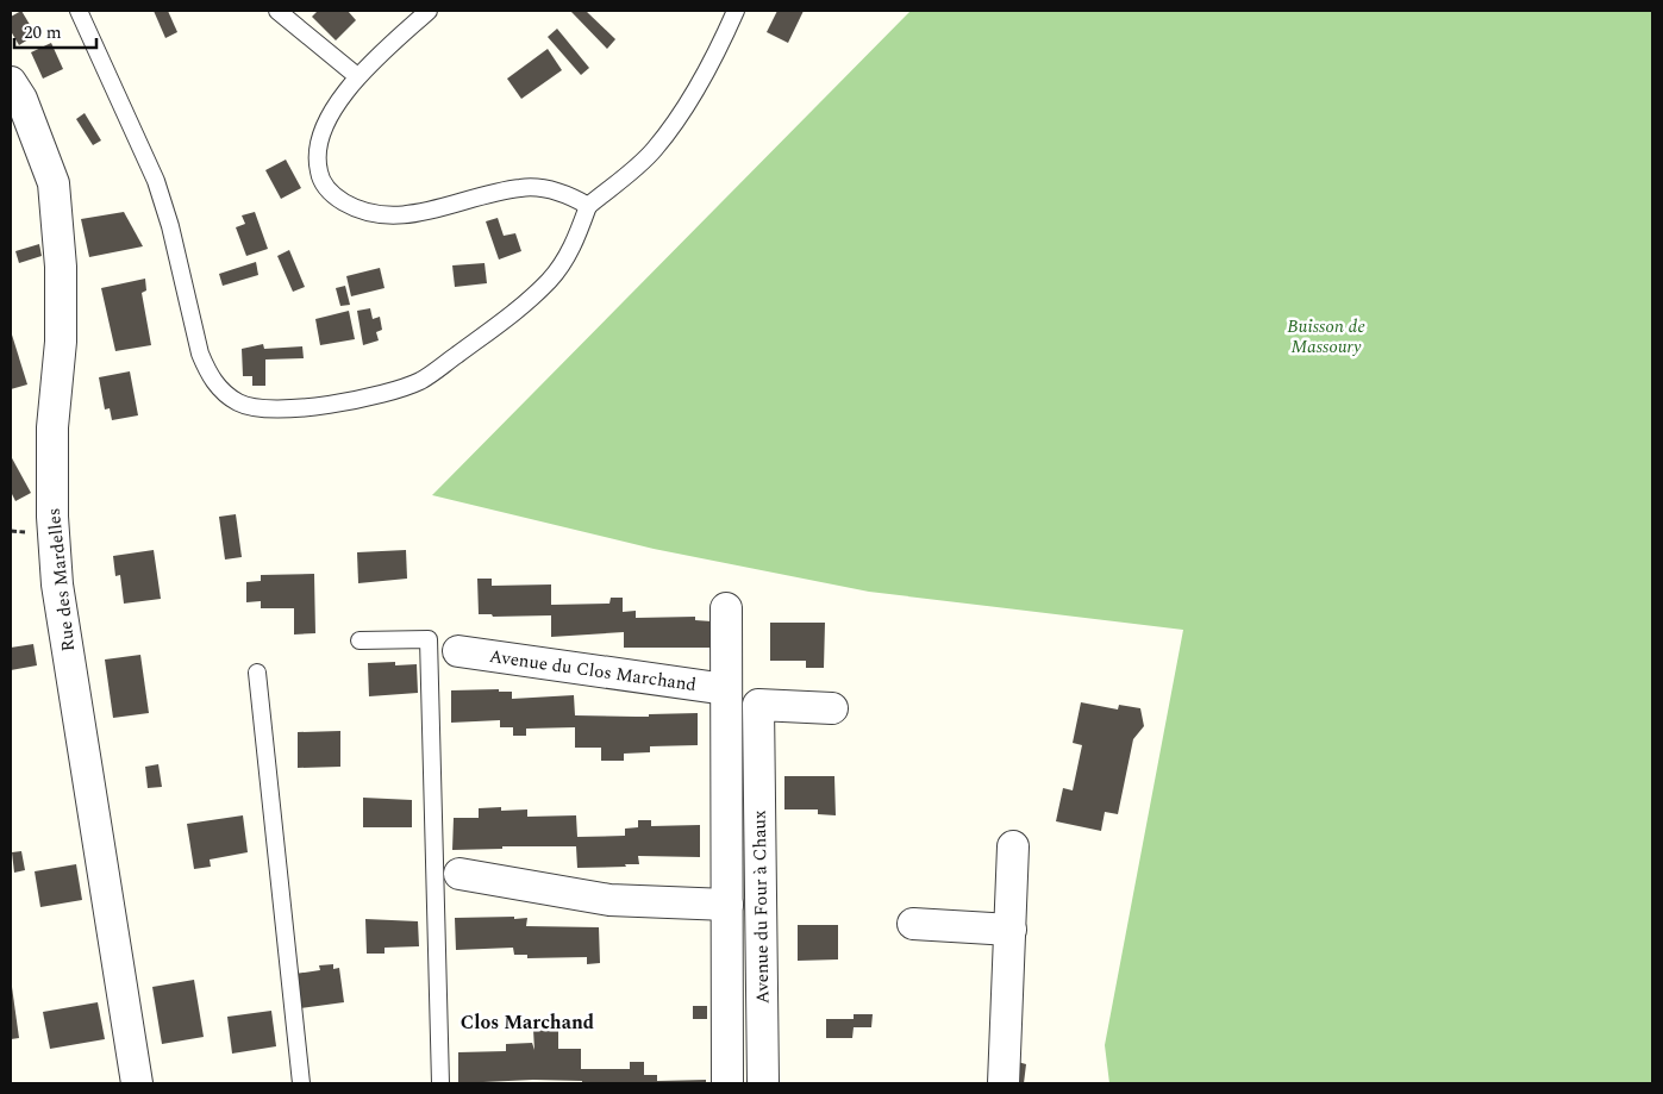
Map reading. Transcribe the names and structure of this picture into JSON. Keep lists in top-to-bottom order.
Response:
{
  "streets": {
    "street": ["Rue des Mardelles", "Avenue du Clos Marchand", "Avenue du Four à Chaux"]
  },
  "districts": ["Clos Marchand"],
  "parks": ["Buisson de Massoury"],
  "scale_bar": "20 m"
}
